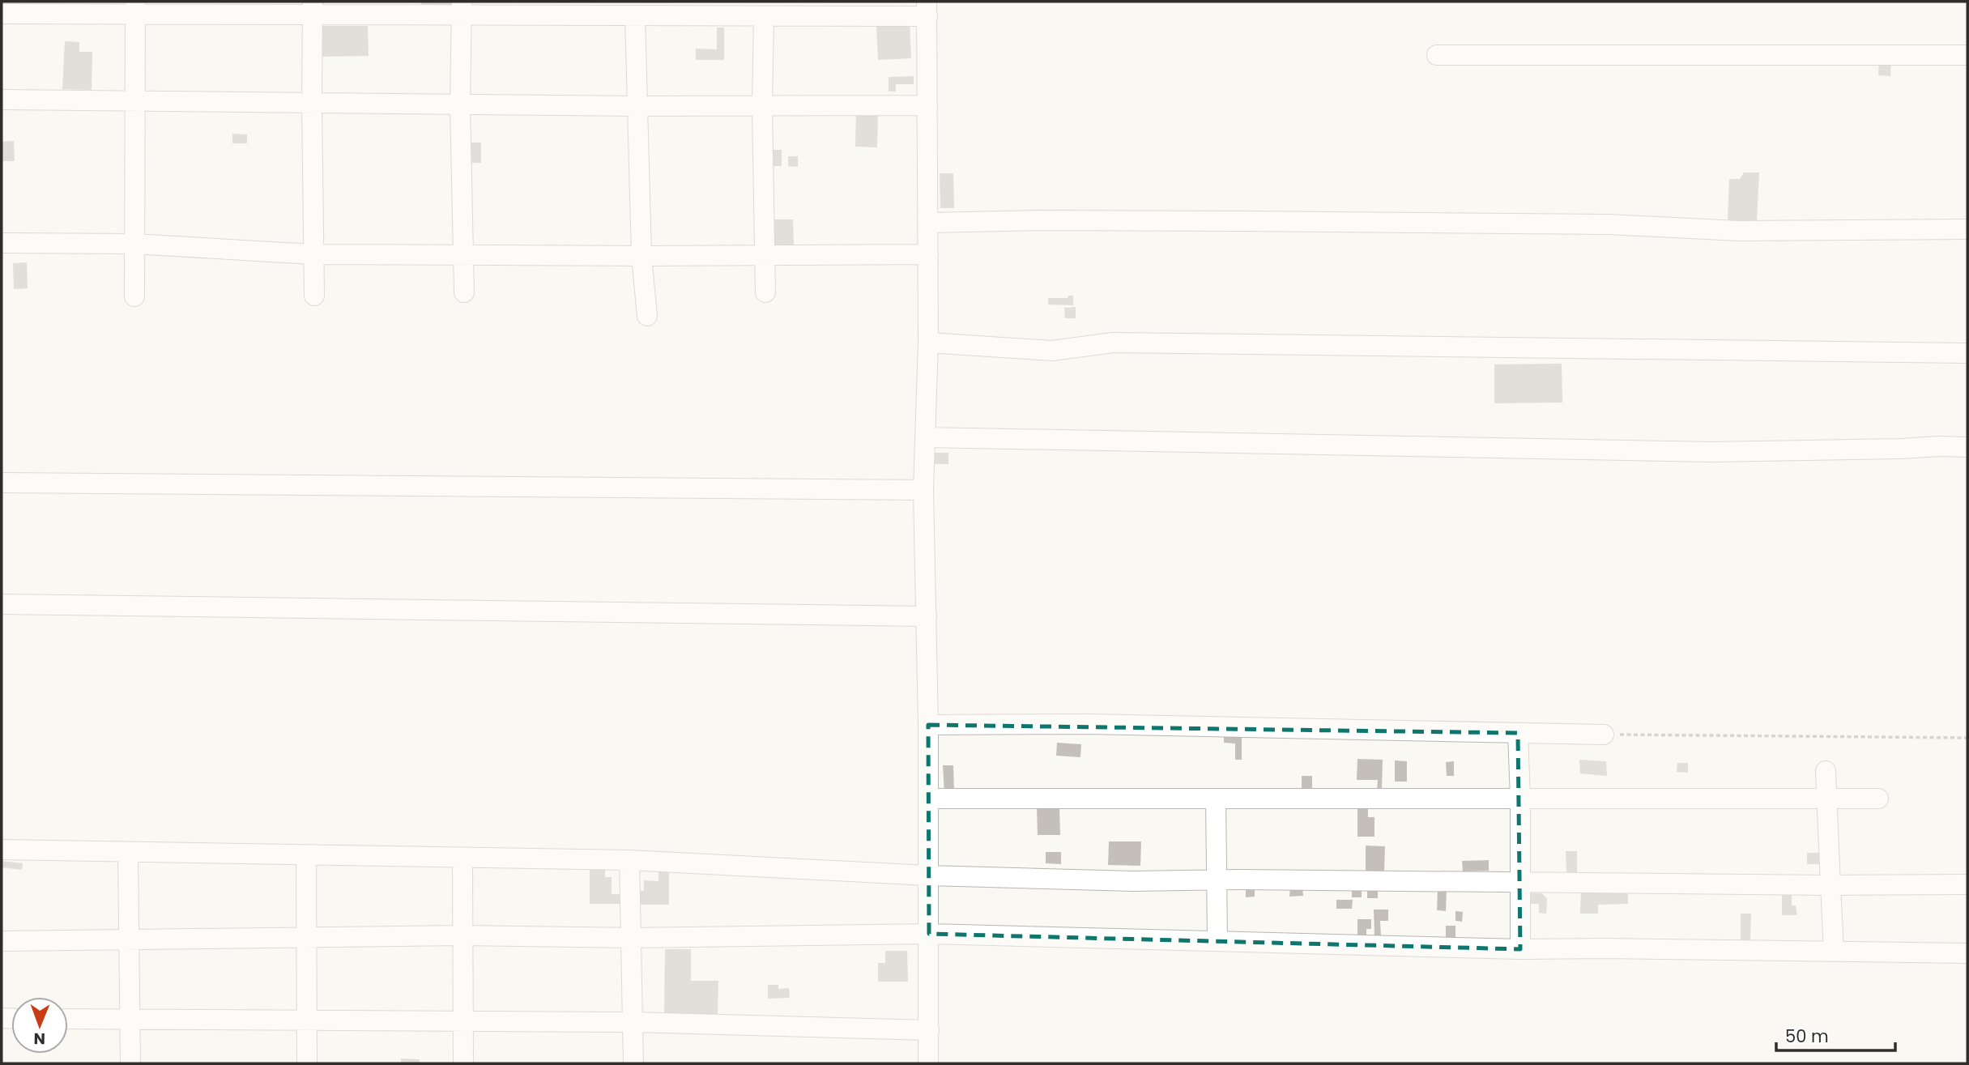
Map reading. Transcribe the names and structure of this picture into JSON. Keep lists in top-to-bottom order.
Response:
{
  "scale_bar": "50 m",
  "north": "bottom"
}
